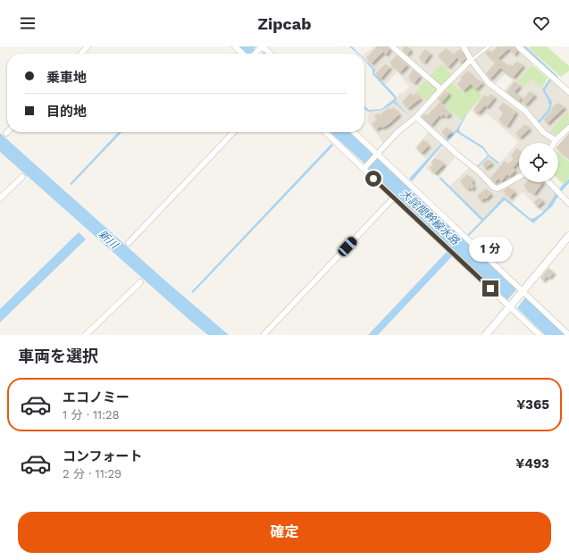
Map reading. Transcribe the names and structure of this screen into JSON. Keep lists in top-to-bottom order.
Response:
{
  "water": ["大詫間幹線水路", "新川"],
  "page": {
    "header": "Zipcab",
    "banner": ["乗車地", "目的地"],
    "bubble": "1 分",
    "heading": "車両を選択",
    "list": [
      {
        "name": "エコノミー",
        "note": "1 分 · 11:28",
        "value": "¥365"
      },
      {
        "name": "コンフォート",
        "note": "2 分 · 11:29",
        "value": "¥493"
      }
    ],
    "buttons": "確定"
  }
}
